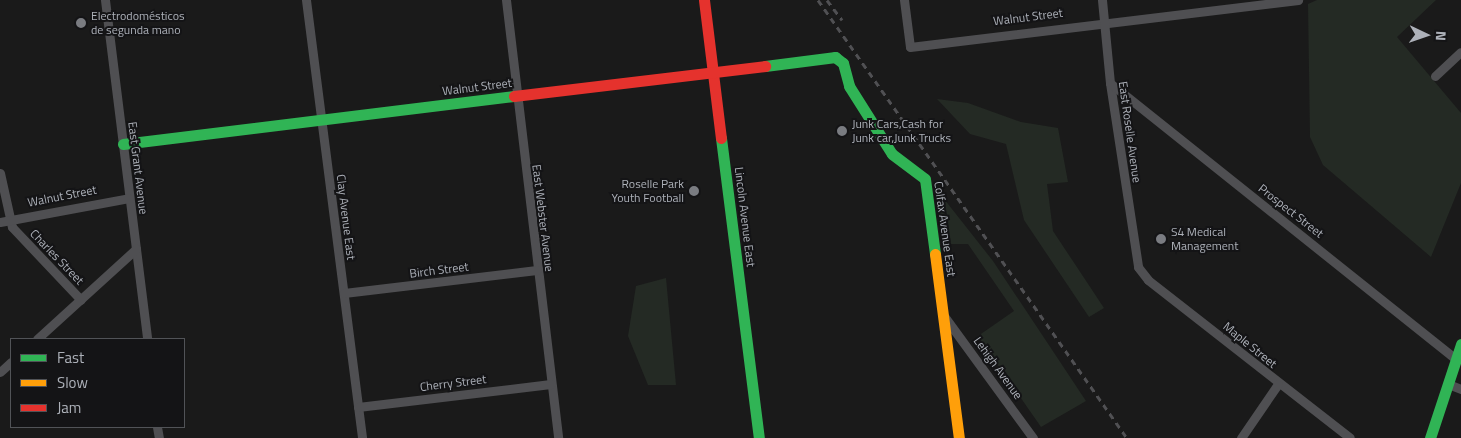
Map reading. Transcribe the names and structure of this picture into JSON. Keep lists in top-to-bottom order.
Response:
{
  "streets": {
    "street": [
      "Walnut Street",
      "East Roselle Avenue",
      "East Grant Avenue",
      "Prospect Street",
      "Clay Avenue East",
      "Lincoln Avenue East",
      "East Webster Avenue",
      "Colfax Avenue East",
      "Charles Street",
      "Birch Street",
      "Maple Street",
      "Lehigh Avenue",
      "Cherry Street"
    ]
  },
  "crossings": [
    ["Walnut Street", "East Roselle Avenue"],
    ["Walnut Street", "East Grant Avenue"],
    ["Walnut Street", "Clay Avenue East"],
    ["Walnut Street", "Lincoln Avenue East"],
    ["Walnut Street", "East Webster Avenue"],
    ["Walnut Street", "Colfax Avenue East"],
    ["Walnut Street", "Charles Street"],
    ["East Roselle Avenue", "Prospect Street"],
    ["East Roselle Avenue", "Maple Street"],
    ["Clay Avenue East", "Birch Street"],
    ["Clay Avenue East", "Cherry Street"],
    ["East Webster Avenue", "Birch Street"],
    ["East Webster Avenue", "Cherry Street"],
    ["Colfax Avenue East", "Lehigh Avenue"]
  ],
  "places": [
    "Electrodomésticos de segunda mano",
    "Junk Cars,Cash for Junk car,Junk Trucks",
    "Roselle Park Youth Football",
    "S4 Medical Management"
  ],
  "legend": ["Fast", "Slow", "Jam"],
  "north": "right"
}
